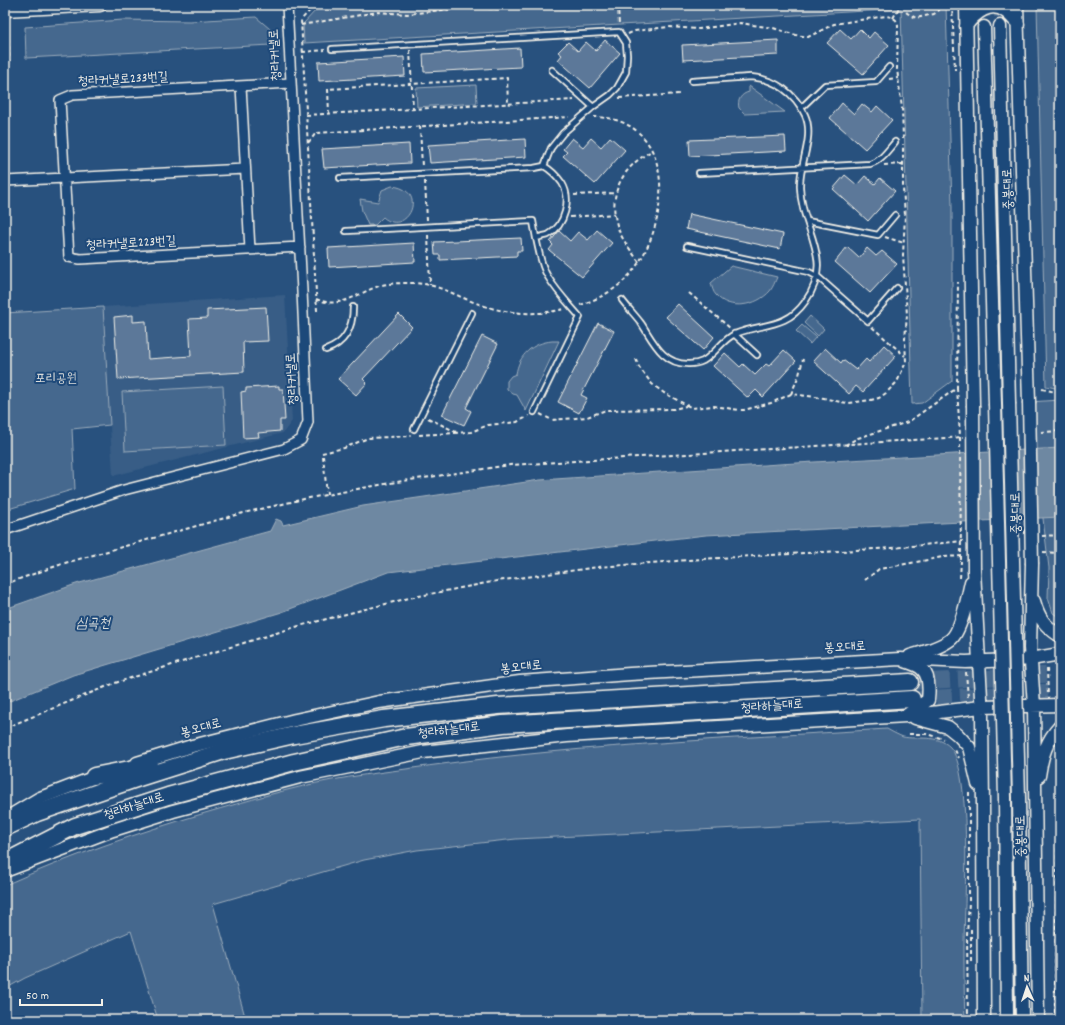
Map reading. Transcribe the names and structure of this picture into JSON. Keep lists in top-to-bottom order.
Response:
{
  "streets": {
    "highway": ["청라하늘대로"],
    "main road": ["중봉대로", "봉오대로"],
    "street": ["청라커낼로", "청라커낼로233번길", "청라커낼로223번길"]
  },
  "crossings": [
    ["청라커낼로", "청라커낼로233번길"],
    ["청라커낼로", "청라커낼로223번길"],
    ["청라커낼로233번길", "청라커낼로223번길"],
    ["중봉대로", "봉오대로"],
    ["봉오대로", "청라하늘대로"]
  ],
  "water": ["심곡천"],
  "parks": ["포리공원"],
  "scale_bar": "50 m",
  "north": "top"
}
